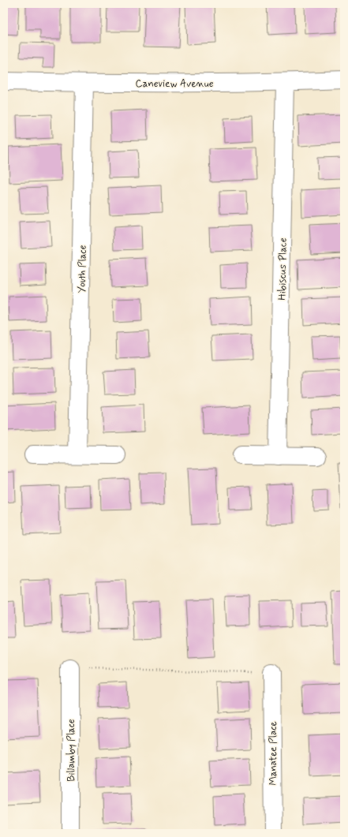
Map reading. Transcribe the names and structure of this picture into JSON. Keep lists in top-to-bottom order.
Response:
{
  "streets": {
    "street": [
      "Caneview Avenue",
      "Youth Place",
      "Hibiscus Place",
      "Billamby Place",
      "Manatee Place"
    ]
  },
  "crossings": [
    ["Caneview Avenue", "Youth Place"],
    ["Caneview Avenue", "Hibiscus Place"]
  ]
}
